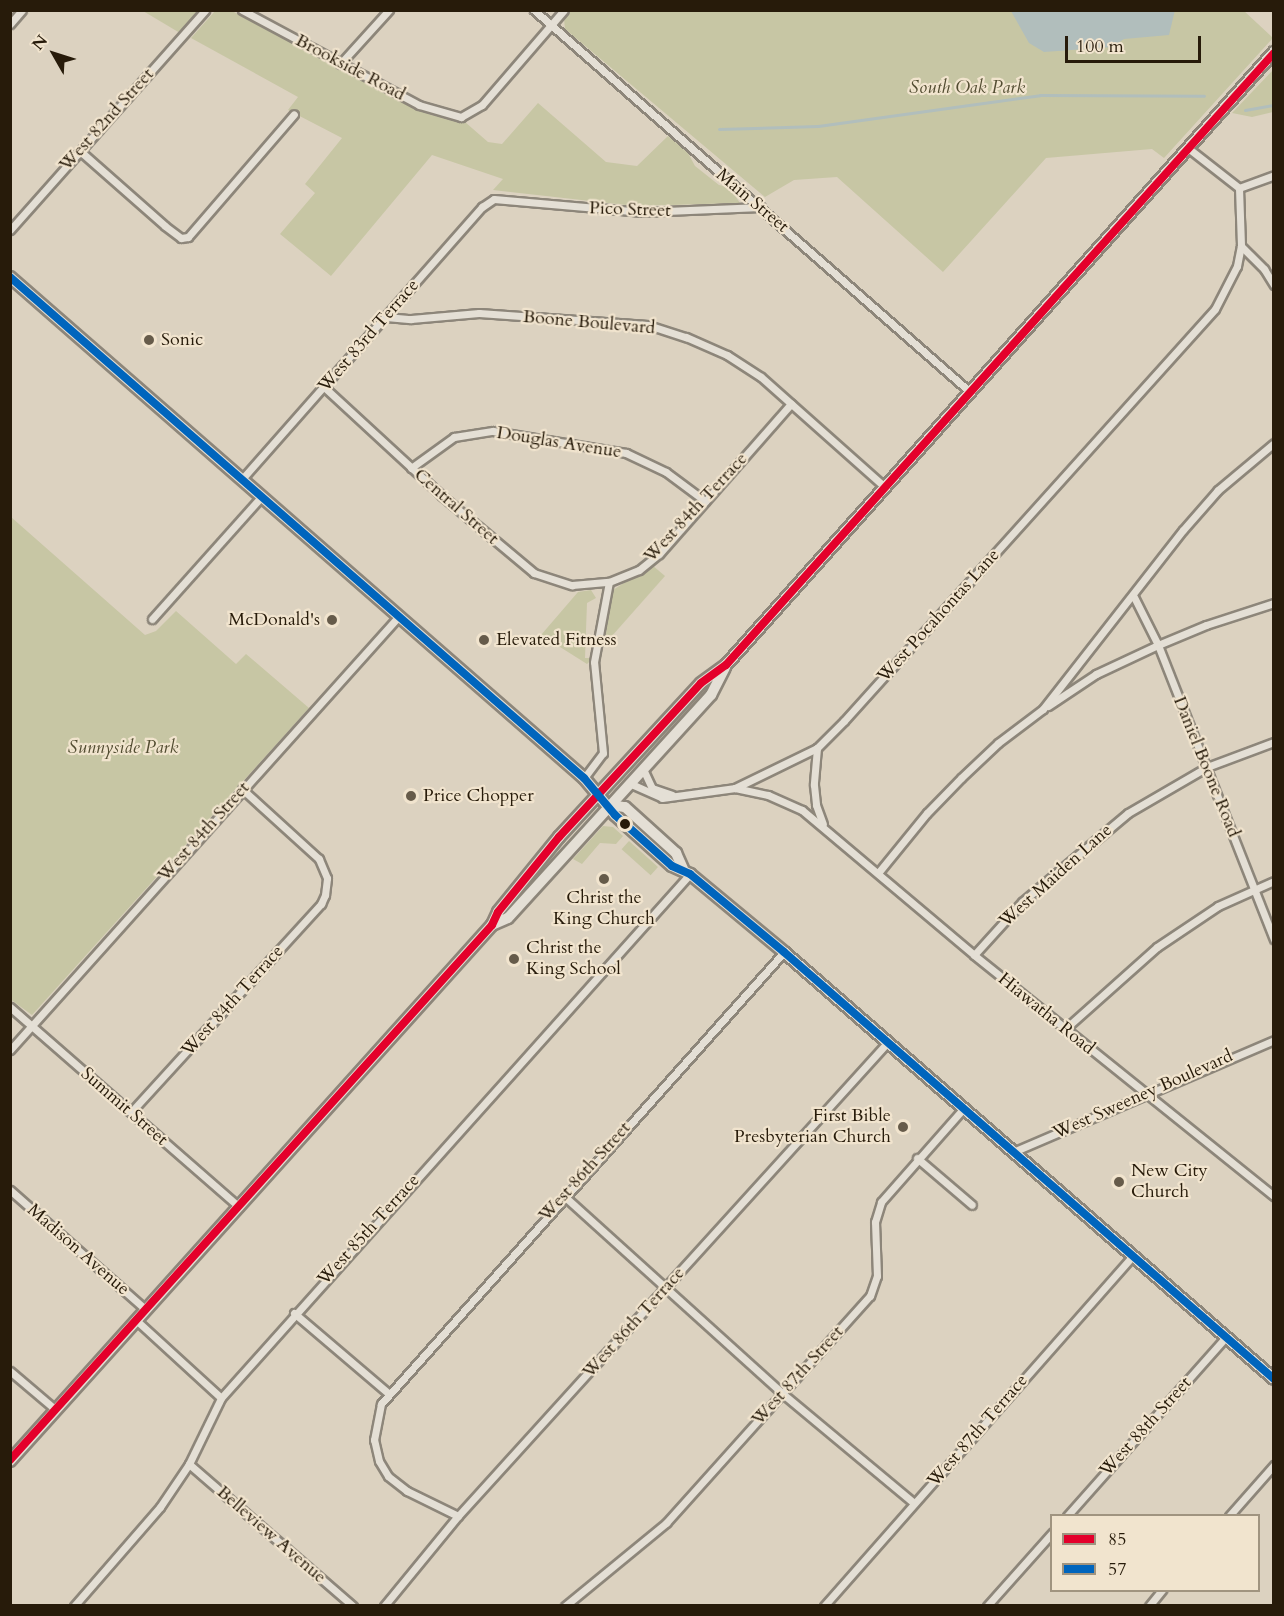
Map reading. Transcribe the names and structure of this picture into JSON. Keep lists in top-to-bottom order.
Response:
{
  "streets": {
    "street": [
      "Brookside Road",
      "West 82nd Street",
      "Main Street",
      "Pico Street",
      "Boone Boulevard",
      "West 83rd Terrace",
      "Douglas Avenue",
      "Central Street",
      "West 84th Terrace",
      "West Pocahontas Lane",
      "Daniel Boone Road",
      "West 84th Street",
      "West Maiden Lane",
      "Hiawatha Road",
      "West Sweeney Boulevard",
      "Summit Street",
      "West 86th Street",
      "West 85th Terrace",
      "Madison Avenue",
      "West 86th Terrace",
      "West 87th Street",
      "West 88th Street",
      "West 87th Terrace",
      "Belleview Avenue"
    ]
  },
  "crossings": [
    ["Brookside Road", "Main Street"],
    ["Main Street", "Pico Street"],
    ["Pico Street", "West 83rd Terrace"],
    ["Boone Boulevard", "West 83rd Terrace"],
    ["Boone Boulevard", "West 84th Terrace"],
    ["West 83rd Terrace", "Central Street"],
    ["Douglas Avenue", "Central Street"],
    ["Douglas Avenue", "West 84th Terrace"],
    ["Central Street", "West 84th Terrace"],
    ["West 84th Terrace", "West 84th Street"],
    ["West 84th Terrace", "Summit Street"],
    ["West Pocahontas Lane", "Hiawatha Road"],
    ["Daniel Boone Road", "West Maiden Lane"],
    ["West 84th Street", "Summit Street"],
    ["West Maiden Lane", "Hiawatha Road"],
    ["Hiawatha Road", "West Sweeney Boulevard"],
    ["West 85th Terrace", "Madison Avenue"],
    ["West 85th Terrace", "Belleview Avenue"]
  ],
  "parks": ["South Oak Park", "Sunnyside Park"],
  "places": [
    "Sonic",
    "McDonald's",
    "Elevated Fitness",
    "Price Chopper",
    "Christ the King Church",
    "Christ the King School",
    "First Bible Presbyterian Church",
    "New City Church"
  ],
  "lines": ["transit line 85", "transit line 57"],
  "legend": ["85", "57"],
  "scale_bar": "100 m",
  "north": "top left"
}
